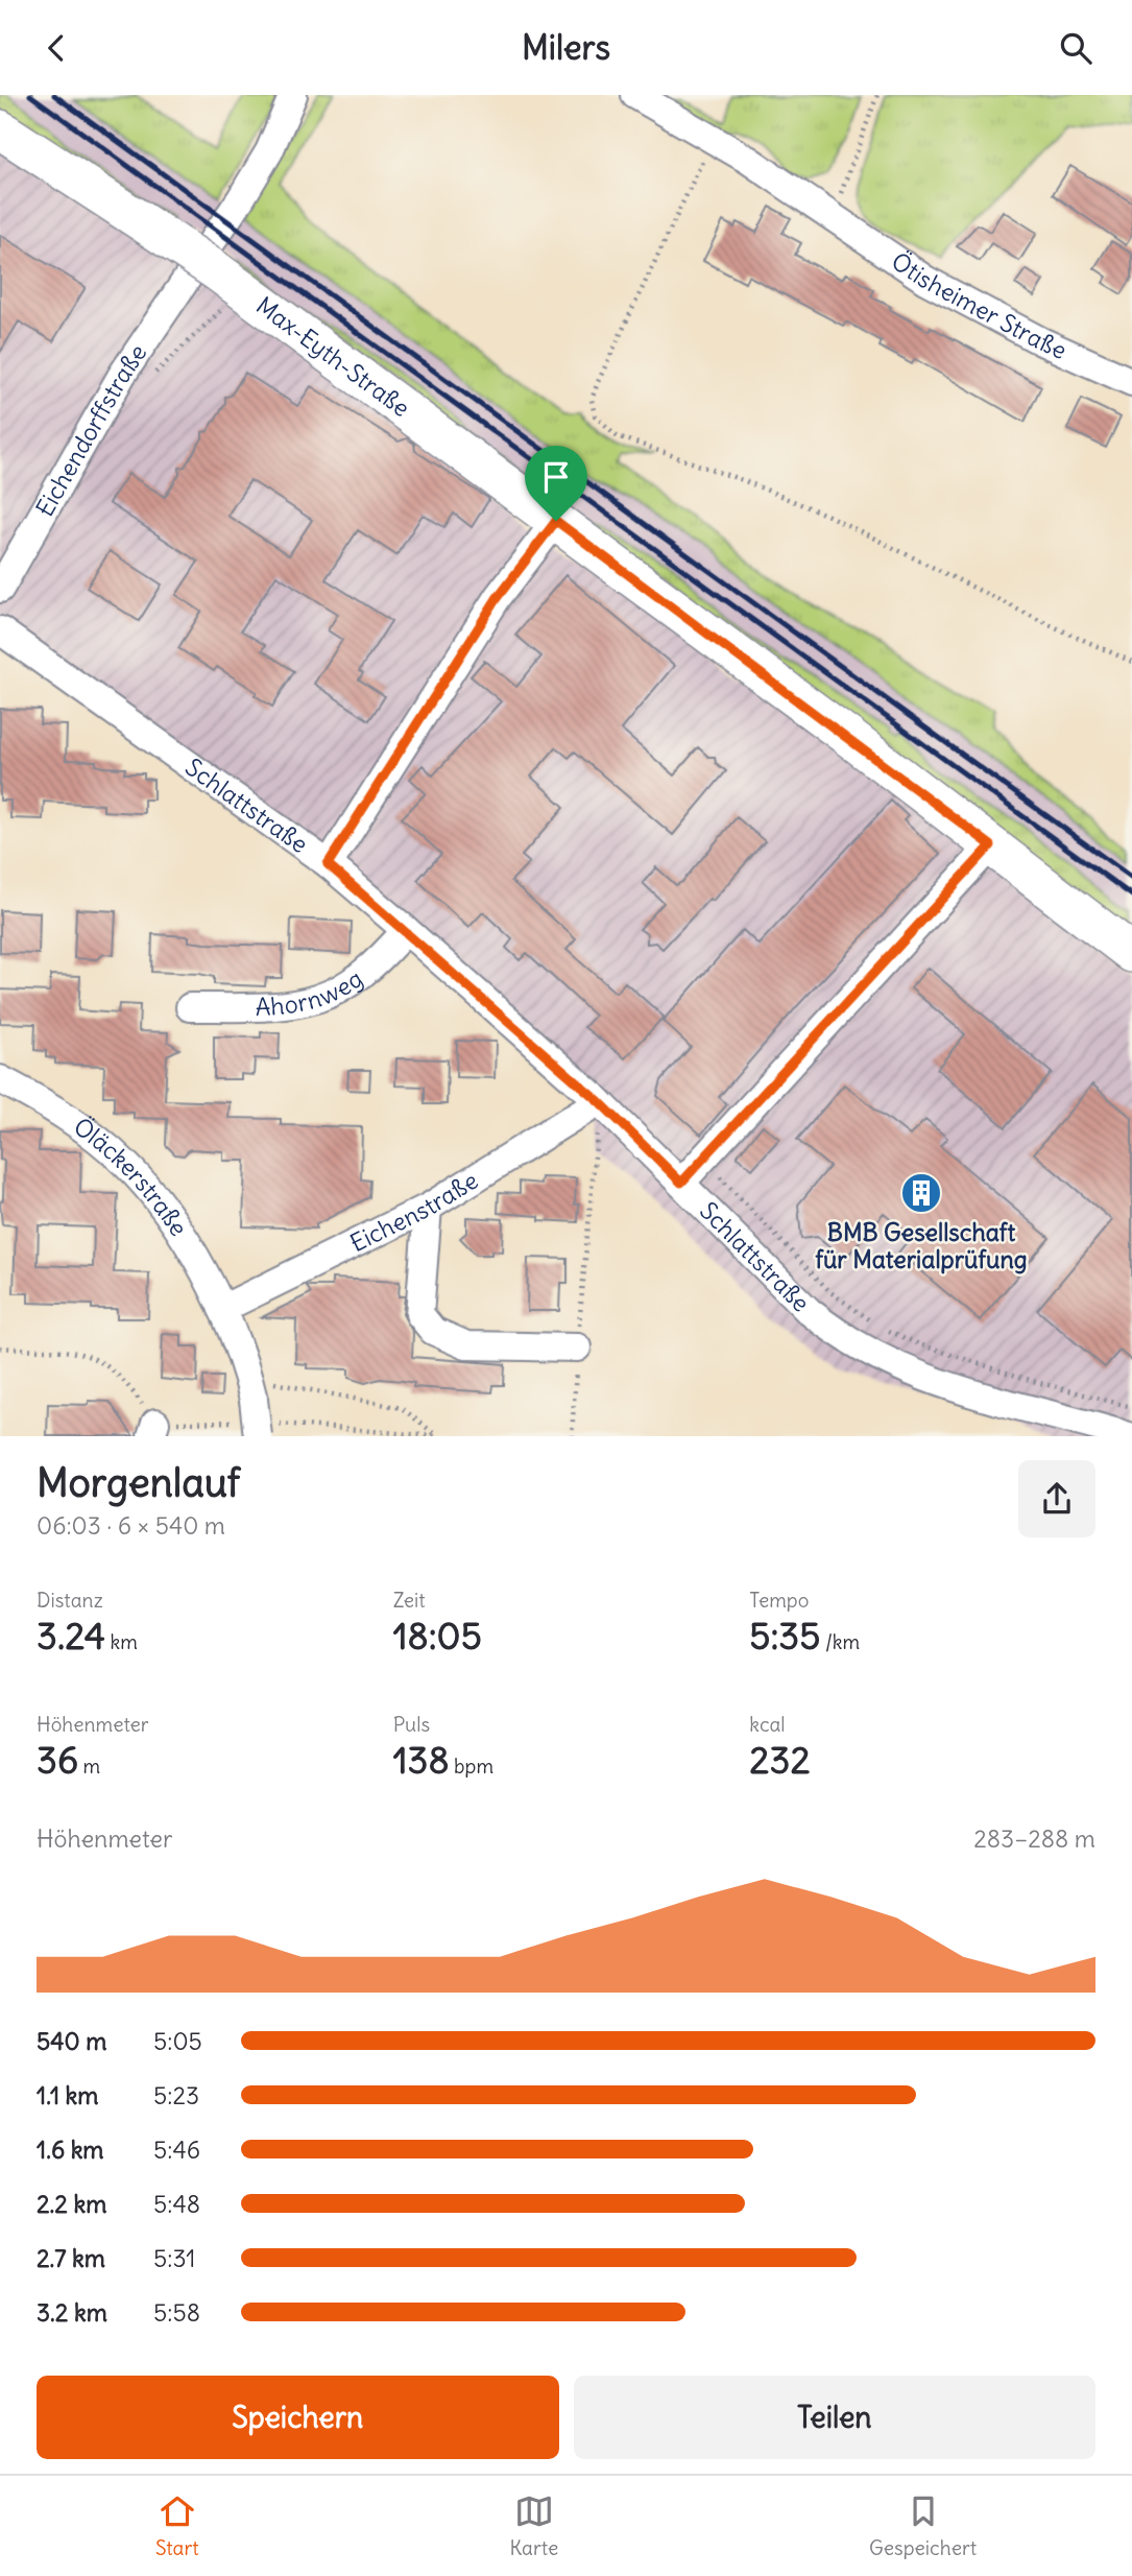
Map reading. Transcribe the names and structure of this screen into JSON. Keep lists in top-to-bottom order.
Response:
{
  "streets": {
    "street": [
      "Ötisheimer Straße",
      "Max-Eyth-Straße",
      "Eichendorffstraße",
      "Schlattstraße",
      "Ahornweg",
      "Öläckerstraße",
      "Eichenstraße"
    ]
  },
  "crossings": [
    ["Max-Eyth-Straße", "Eichendorffstraße"],
    ["Schlattstraße", "Ahornweg"],
    ["Schlattstraße", "Eichenstraße"],
    ["Öläckerstraße", "Eichenstraße"]
  ],
  "places": {
    "building": ["BMB Gesellschaft für Materialprüfung"]
  },
  "page": {
    "header": "Milers",
    "heading": ["Morgenlauf", "06:03 · 6 × 540 m"],
    "stats": [
      ["Distanz", "3.24 km"],
      ["Zeit", "18:05"],
      ["Tempo", "5:35 /km"],
      ["Höhenmeter", "36 m"],
      ["Puls", "138 bpm"],
      ["kcal", "232"]
    ],
    "chart": ["Höhenmeter", "283–288 m"],
    "list": [
      {
        "name": "540 m",
        "note": "5:05"
      },
      {
        "name": "1.1 km",
        "note": "5:23"
      },
      {
        "name": "1.6 km",
        "note": "5:46"
      },
      {
        "name": "2.2 km",
        "note": "5:48"
      },
      {
        "name": "2.7 km",
        "note": "5:31"
      },
      {
        "name": "3.2 km",
        "note": "5:58"
      }
    ],
    "buttons": ["Speichern", "Teilen"],
    "tabs": ["Start", "Karte", "Gespeichert"]
  }
}
